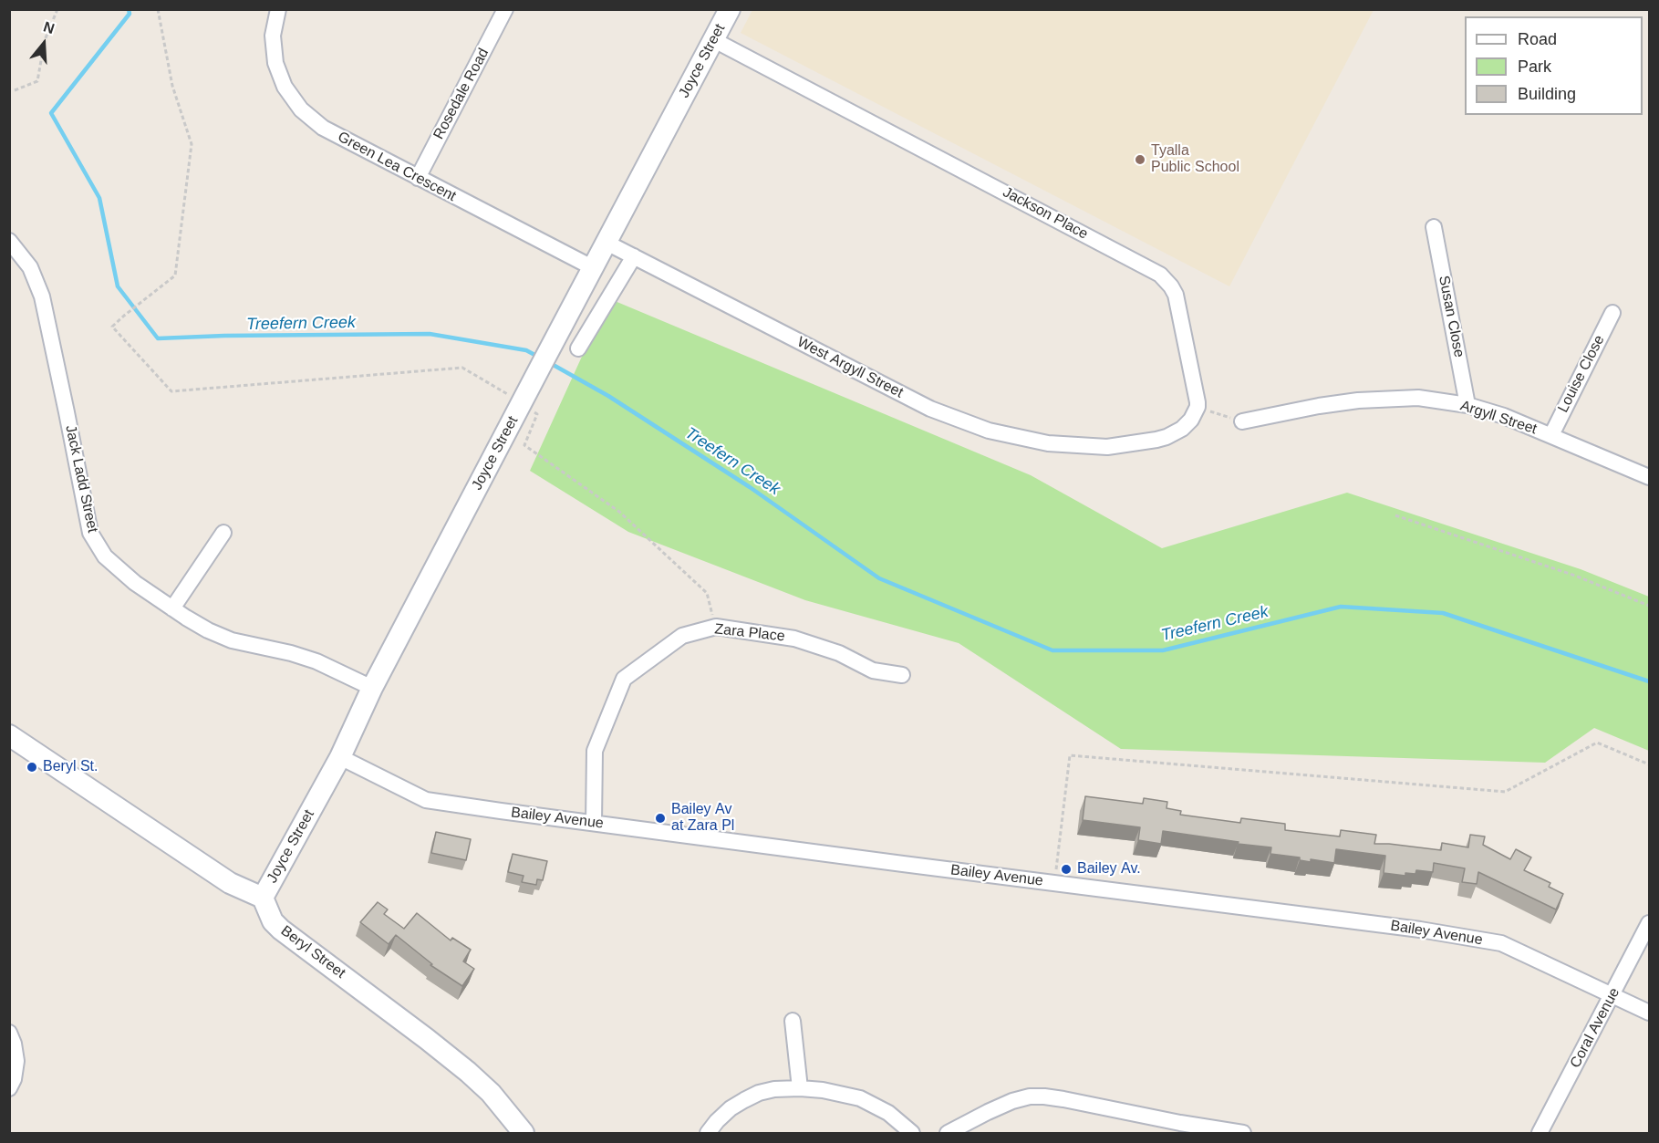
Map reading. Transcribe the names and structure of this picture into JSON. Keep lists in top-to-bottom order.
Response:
{
  "streets": {
    "street": [
      "Joyce Street",
      "Rosedale Road",
      "Green Lea Crescent",
      "Jackson Place",
      "Susan Close",
      "West Argyll Street",
      "Louise Close",
      "Argyll Street",
      "Jack Ladd Street",
      "Zara Place",
      "Bailey Avenue",
      "Beryl Street",
      "Coral Avenue"
    ]
  },
  "crossings": [
    ["Joyce Street", "Green Lea Crescent"],
    ["Joyce Street", "Jackson Place"],
    ["Joyce Street", "West Argyll Street"],
    ["Joyce Street", "Jack Ladd Street"],
    ["Joyce Street", "Bailey Avenue"],
    ["Joyce Street", "Beryl Street"],
    ["Rosedale Road", "Green Lea Crescent"],
    ["Jackson Place", "West Argyll Street"],
    ["Susan Close", "Argyll Street"],
    ["Louise Close", "Argyll Street"],
    ["Zara Place", "Bailey Avenue"],
    ["Bailey Avenue", "Coral Avenue"]
  ],
  "water": ["Treefern Creek"],
  "places": [
    "Tyalla Public School",
    "Beryl St.",
    "Bailey Av at Zara Pl",
    "Bailey Av."
  ],
  "legend": ["Road", "Park", "Building"],
  "north": "top"
}
